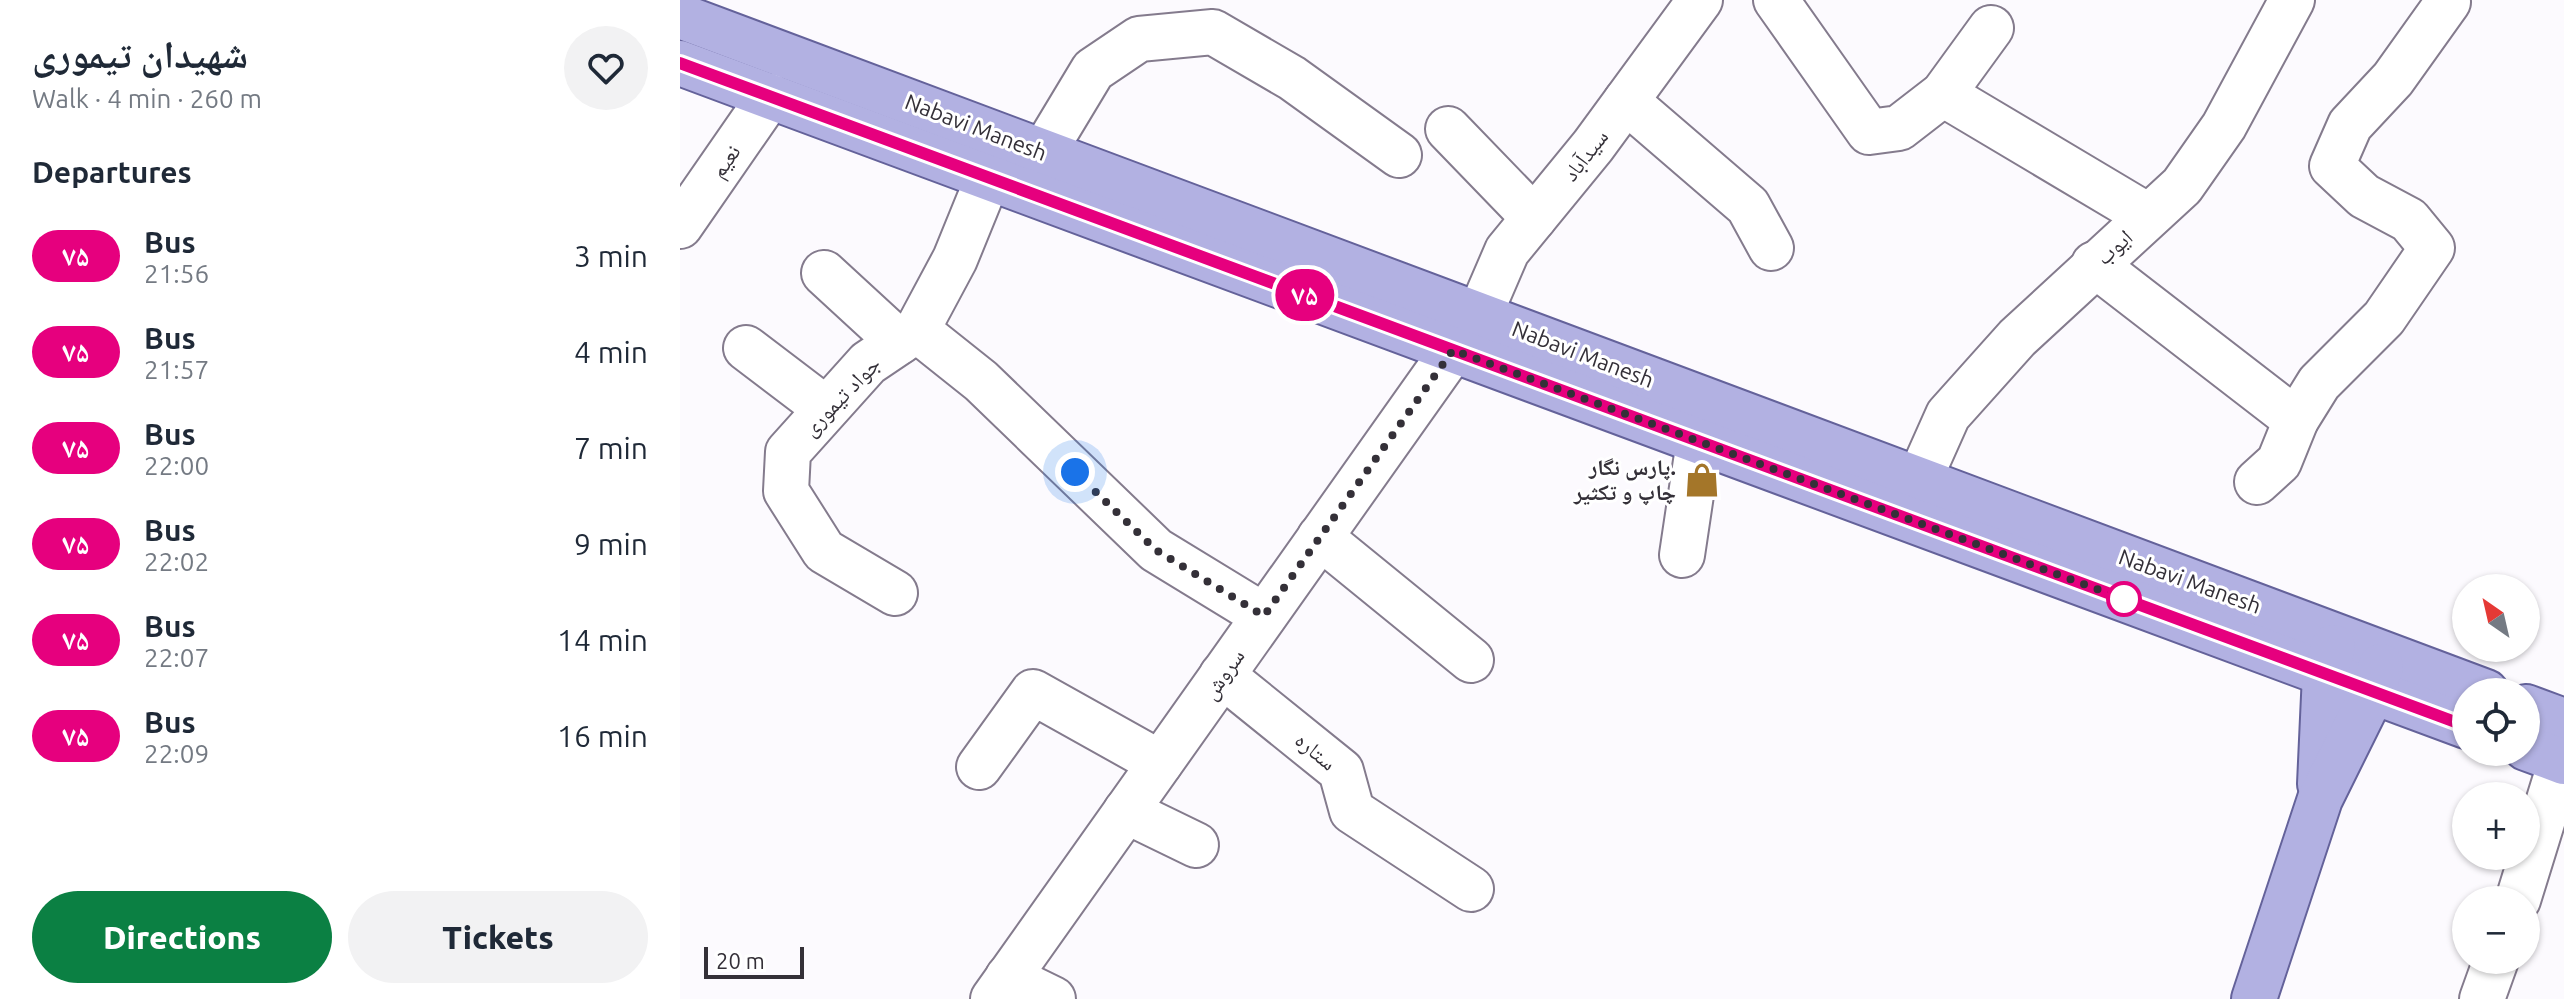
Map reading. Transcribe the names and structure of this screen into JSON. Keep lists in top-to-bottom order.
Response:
{
  "streets": {
    "main road": ["Nabavi Manesh"],
    "street": [
      "سیدآباد",
      "نعیم",
      "ایوب",
      "جواد تیموری",
      "سروش",
      "ستاره"
    ]
  },
  "crossings": [
    ["Nabavi Manesh", "سیدآباد"],
    ["Nabavi Manesh", "نعیم"],
    ["Nabavi Manesh", "ایوب"],
    ["Nabavi Manesh", "جواد تیموری"],
    ["Nabavi Manesh", "سروش"],
    ["سروش", "ستاره"]
  ],
  "places": {
    "shop": ["پارس نگار. چاپ و تکثیر"]
  },
  "lines": ["bus line ۷۵"],
  "scale_bar": "20 m",
  "north": "top left",
  "page": {
    "heading": [
      ["شهیدان تیموری", "Walk · 4 min · 260 m"],
      "Departures"
    ],
    "on_map": "۷۵",
    "list": [
      {
        "mark": "۷۵",
        "name": "Bus",
        "note": "21:56",
        "value": "3 min"
      },
      {
        "mark": "۷۵",
        "name": "Bus",
        "note": "21:57",
        "value": "4 min"
      },
      {
        "mark": "۷۵",
        "name": "Bus",
        "note": "22:00",
        "value": "7 min"
      },
      {
        "mark": "۷۵",
        "name": "Bus",
        "note": "22:02",
        "value": "9 min"
      },
      {
        "mark": "۷۵",
        "name": "Bus",
        "note": "22:07",
        "value": "14 min"
      },
      {
        "mark": "۷۵",
        "name": "Bus",
        "note": "22:09",
        "value": "16 min"
      }
    ],
    "map_buttons": ["+", "−"],
    "buttons": ["Directions", "Tickets"],
    "scale": "20 m"
  }
}
